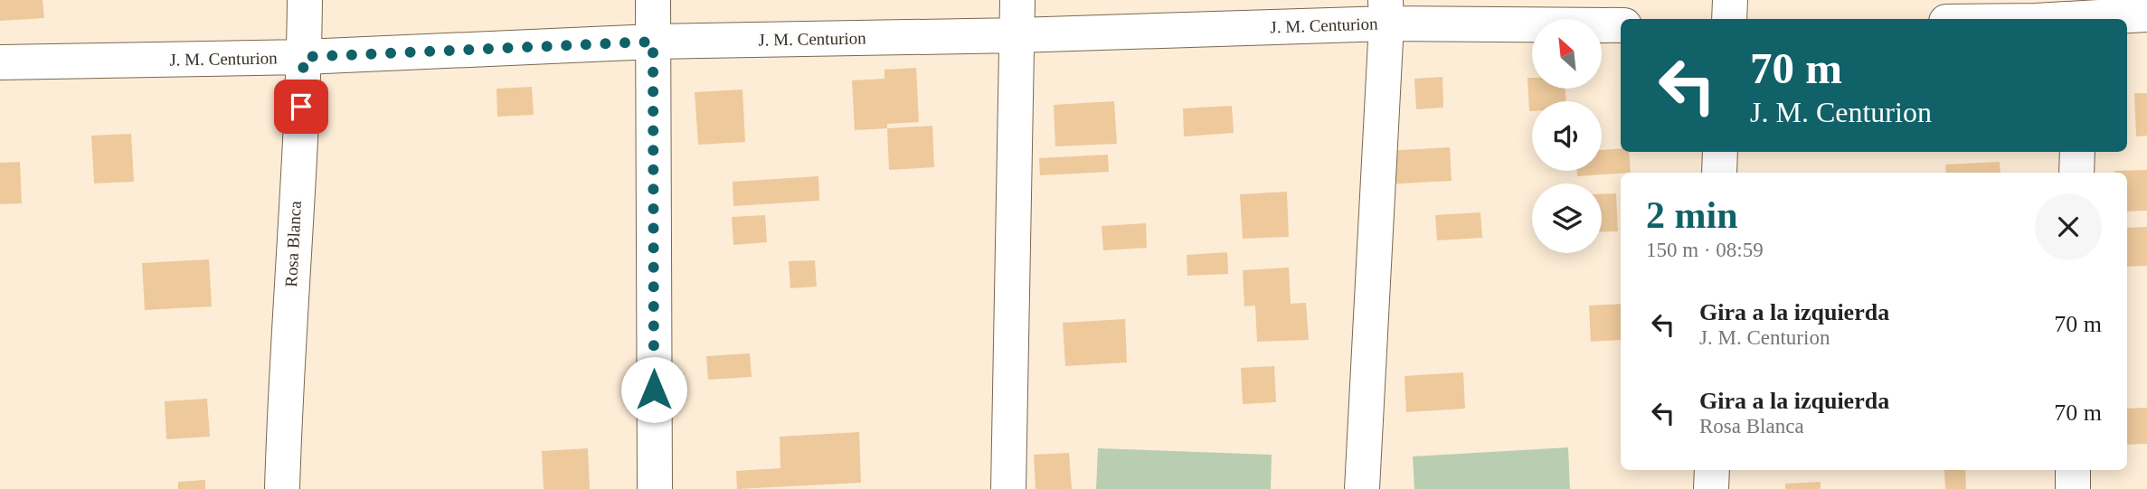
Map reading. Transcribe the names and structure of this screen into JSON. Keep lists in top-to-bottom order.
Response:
{
  "streets": {
    "street": ["J. M. Centurion", "Rosa Blanca"]
  },
  "crossings": [
    ["J. M. Centurion", "Rosa Blanca"]
  ],
  "north": "top left",
  "page": {
    "turn": ["70 m", "J. M. Centurion"],
    "heading": ["2 min", "150 m · 08:59"],
    "list": [
      {
        "name": "Gira a la izquierda",
        "note": "J. M. Centurion",
        "value": "70 m"
      },
      {
        "name": "Gira a la izquierda",
        "note": "Rosa Blanca",
        "value": "70 m"
      }
    ]
  }
}
